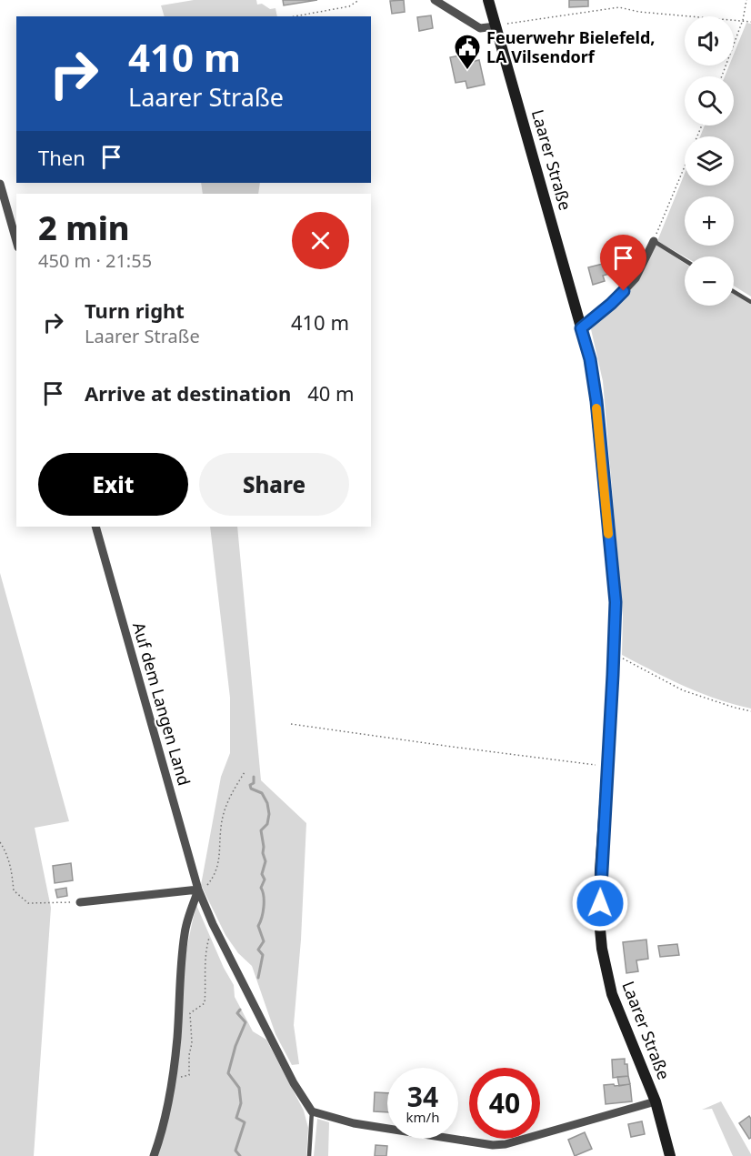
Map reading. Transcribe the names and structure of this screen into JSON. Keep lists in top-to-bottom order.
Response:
{
  "streets": {
    "street": ["Laarer Straße", "Auf dem Langen Land"]
  },
  "places": {
    "public building": ["Feuerwehr Bielefeld, LA Vilsendorf"]
  },
  "page": {
    "map_buttons": ["+", "−"],
    "turn": ["410 m", "Laarer Straße"],
    "then": "Then",
    "heading": ["2 min", "450 m · 21:55"],
    "list": [
      {
        "name": "Turn right",
        "note": "Laarer Straße",
        "value": "410 m"
      },
      {
        "name": "Arrive at destination",
        "value": "40 m"
      }
    ],
    "buttons": ["Exit", "Share"],
    "speed": "34 km/h",
    "limit": "40"
  }
}
